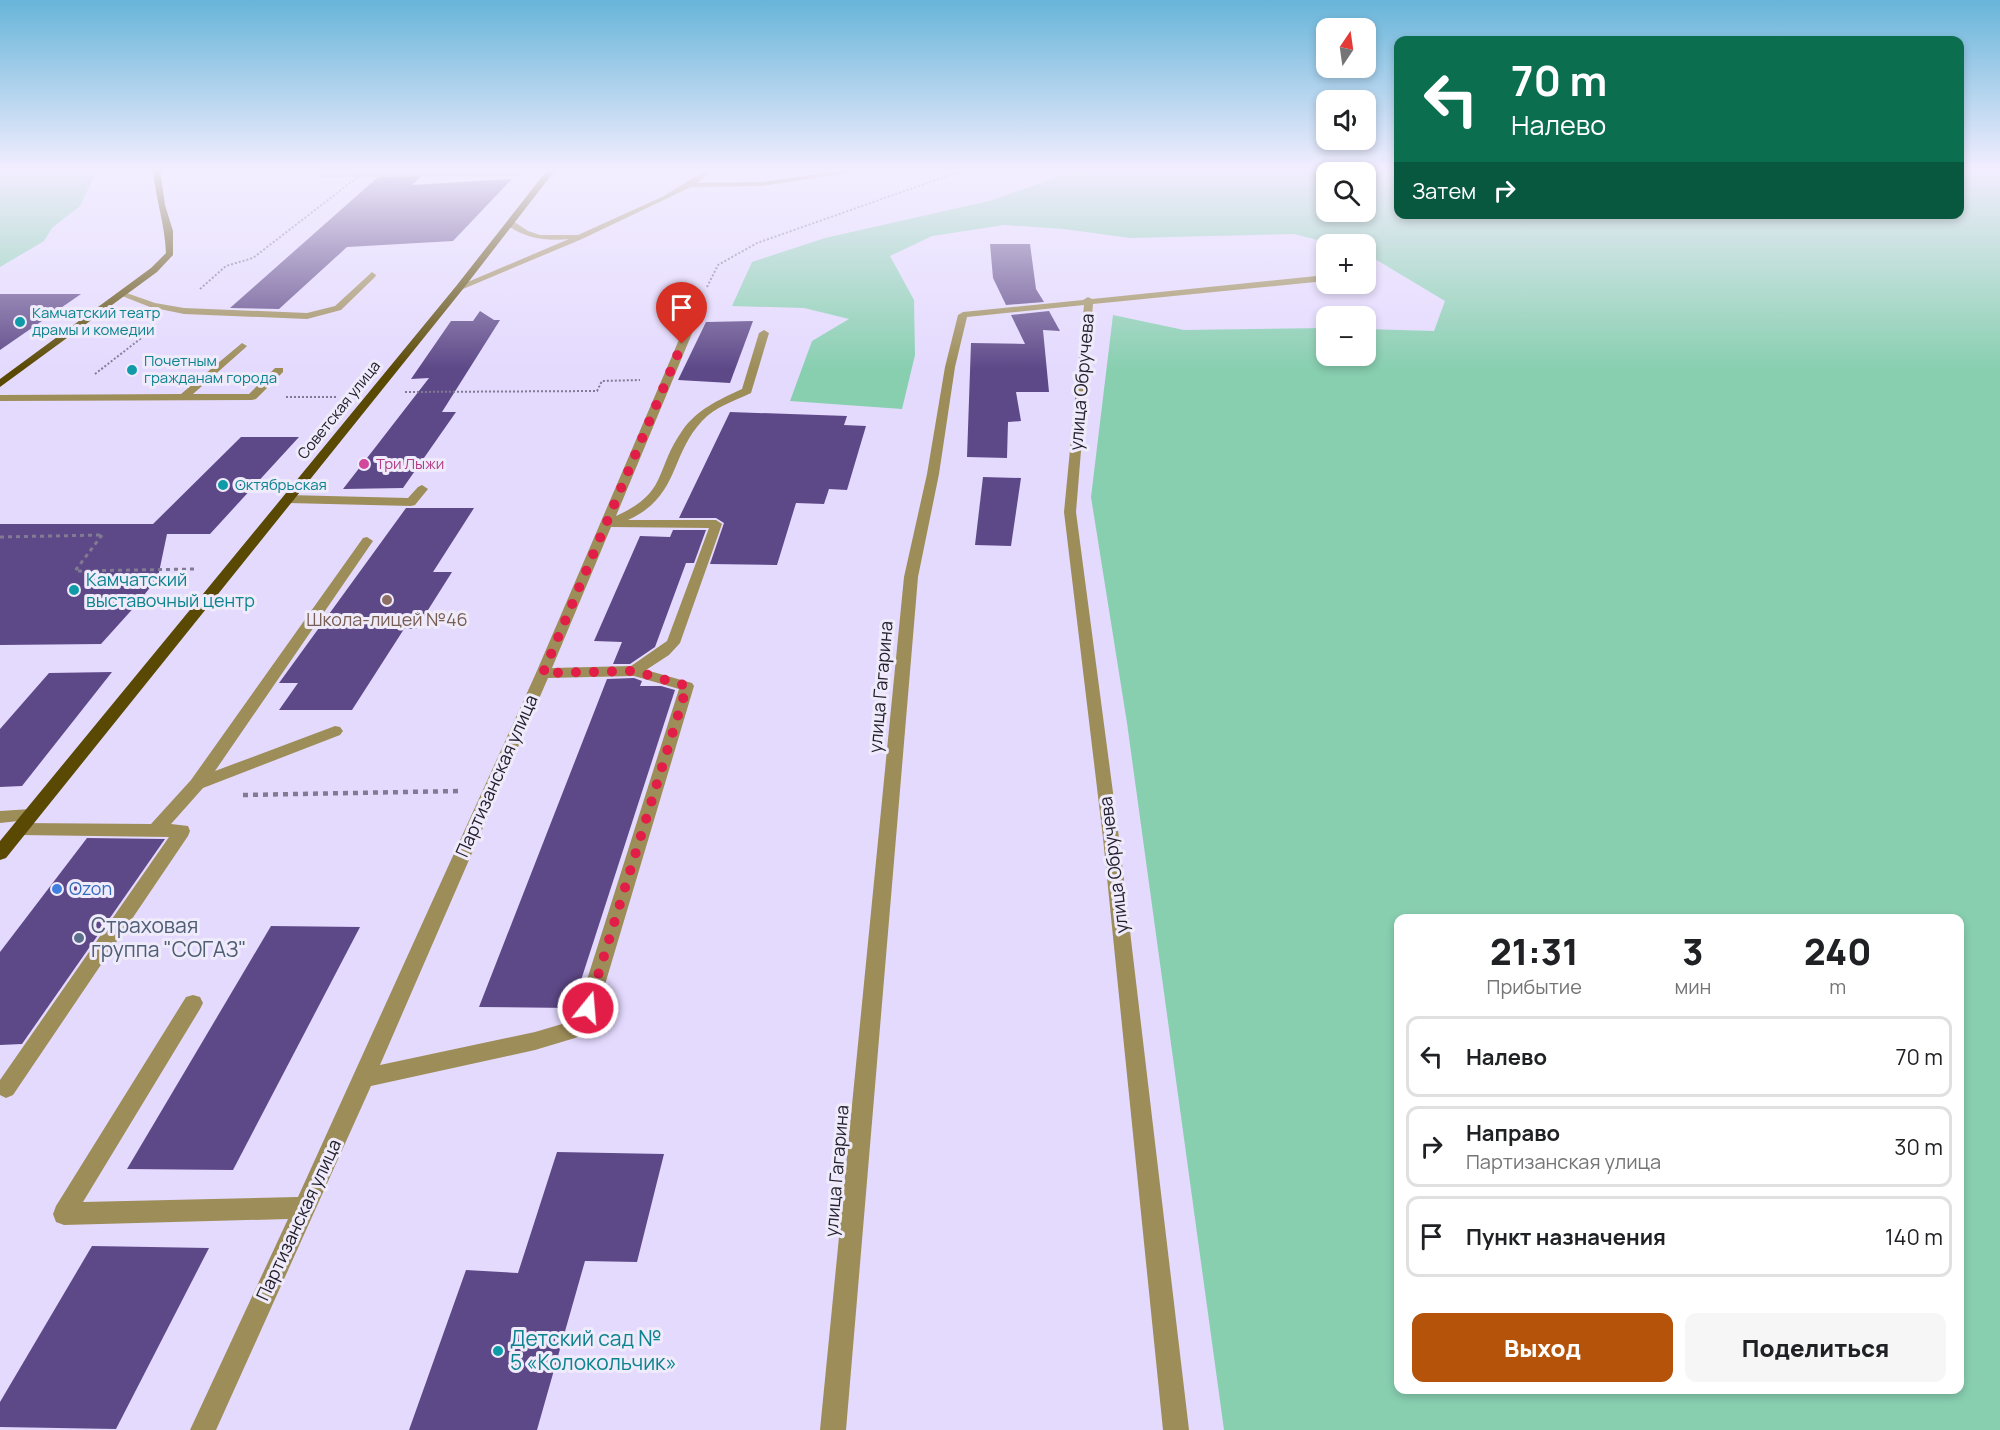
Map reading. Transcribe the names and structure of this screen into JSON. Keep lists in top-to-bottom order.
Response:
{
  "streets": {
    "main road": ["Советская улица"],
    "street": ["улица Обручева", "улица Гагарина", "Партизанская улица"]
  },
  "crossings": [
    ["улица Обручева", "улица Гагарина"]
  ],
  "places": [
    "Камчатский театр драмы и комедии",
    "Почетным гражданам города",
    "Три Лыжи",
    "Октябрьская",
    "Камчатский выставочный центр",
    "Школа-лицей №46",
    "Ozon",
    "Страховая группа \"СОГАЗ\"",
    "Детский сад № 5 «Колокольчик»"
  ],
  "north": "top",
  "page": {
    "map_buttons": ["+", "−"],
    "turn": ["70 m", "Налево"],
    "then": "Затем",
    "eta": [
      "21:31",
      "Прибытие",
      "3",
      "мин",
      "240",
      "m"
    ],
    "list": [
      {
        "name": "Налево",
        "value": "70 m"
      },
      {
        "name": "Направо",
        "note": "Партизанская улица",
        "value": "30 m"
      },
      {
        "name": "Пункт назначения",
        "value": "140 m"
      }
    ],
    "buttons": ["Выход", "Поделиться"]
  }
}
